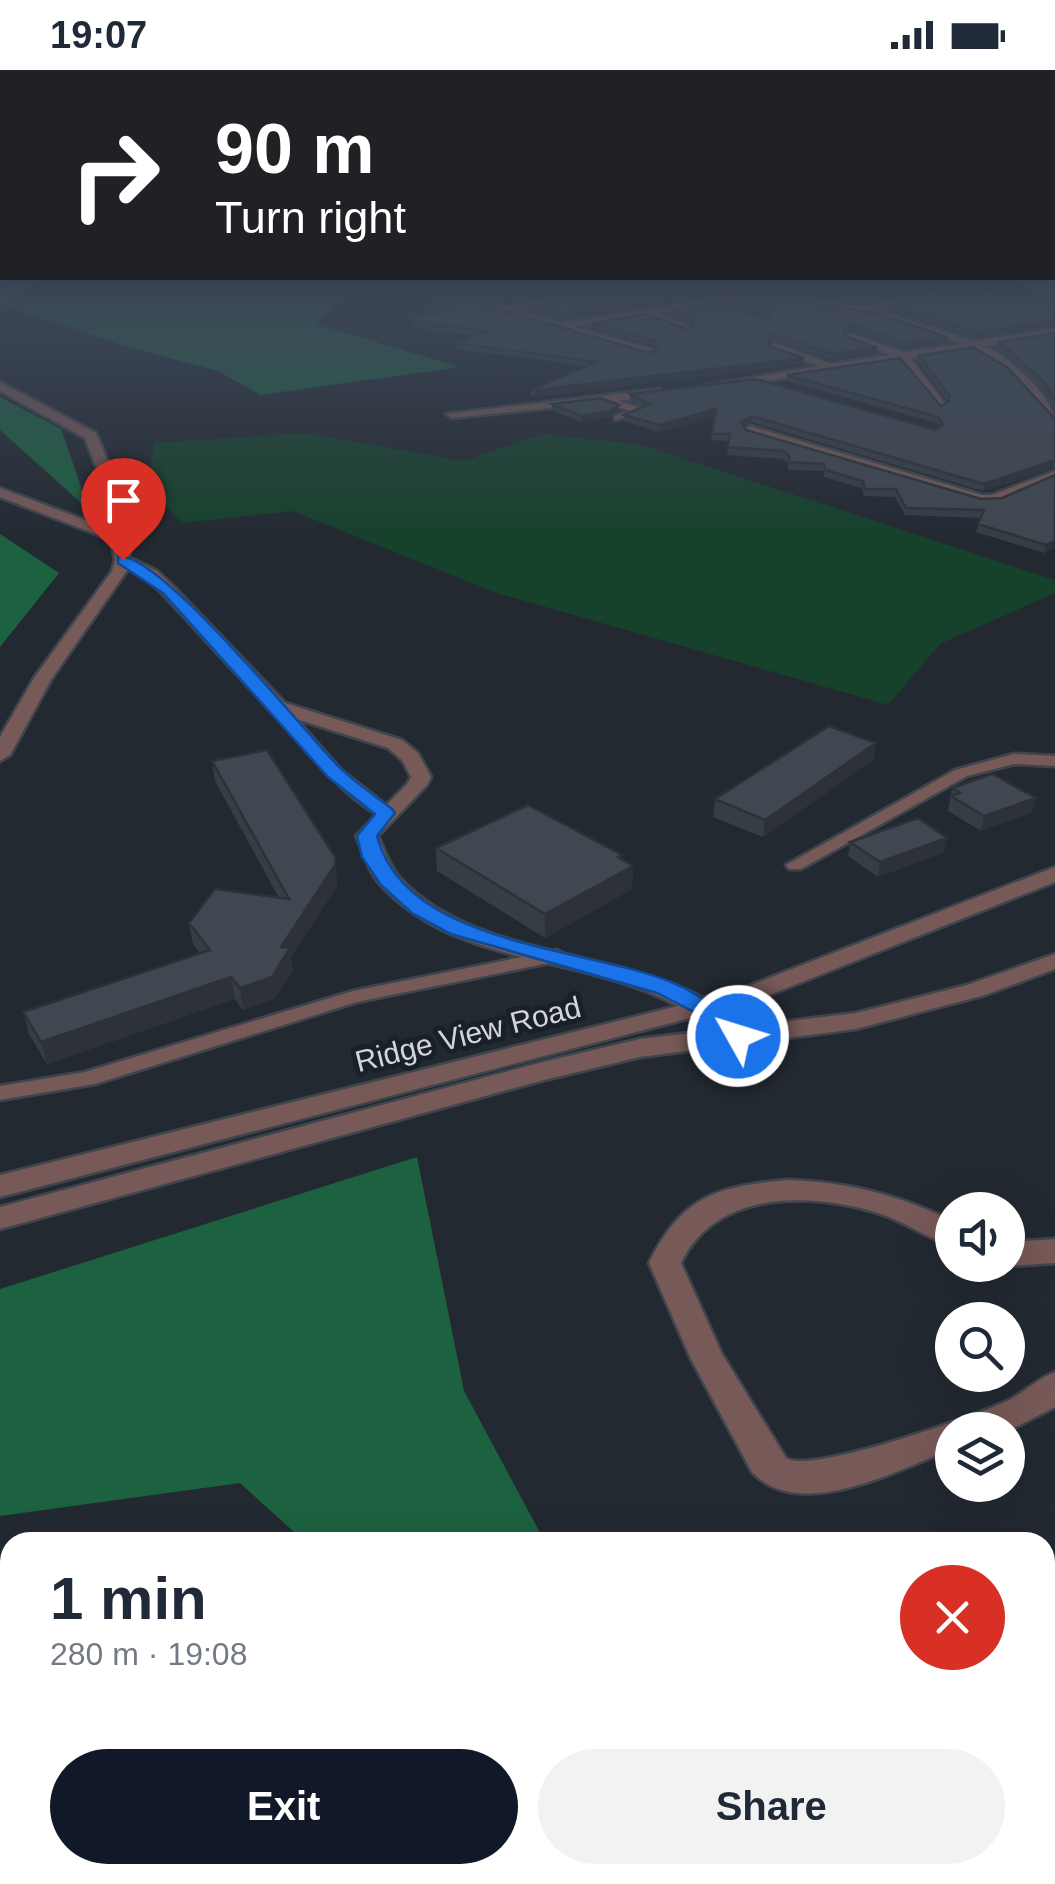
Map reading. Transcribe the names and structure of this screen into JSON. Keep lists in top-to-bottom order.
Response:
{
  "streets": {
    "street": ["Ridge View Road"]
  },
  "page": {
    "status": "19:07",
    "turn": ["90 m", "Turn right"],
    "heading": ["1 min", "280 m · 19:08"],
    "buttons": ["Exit", "Share"]
  }
}
